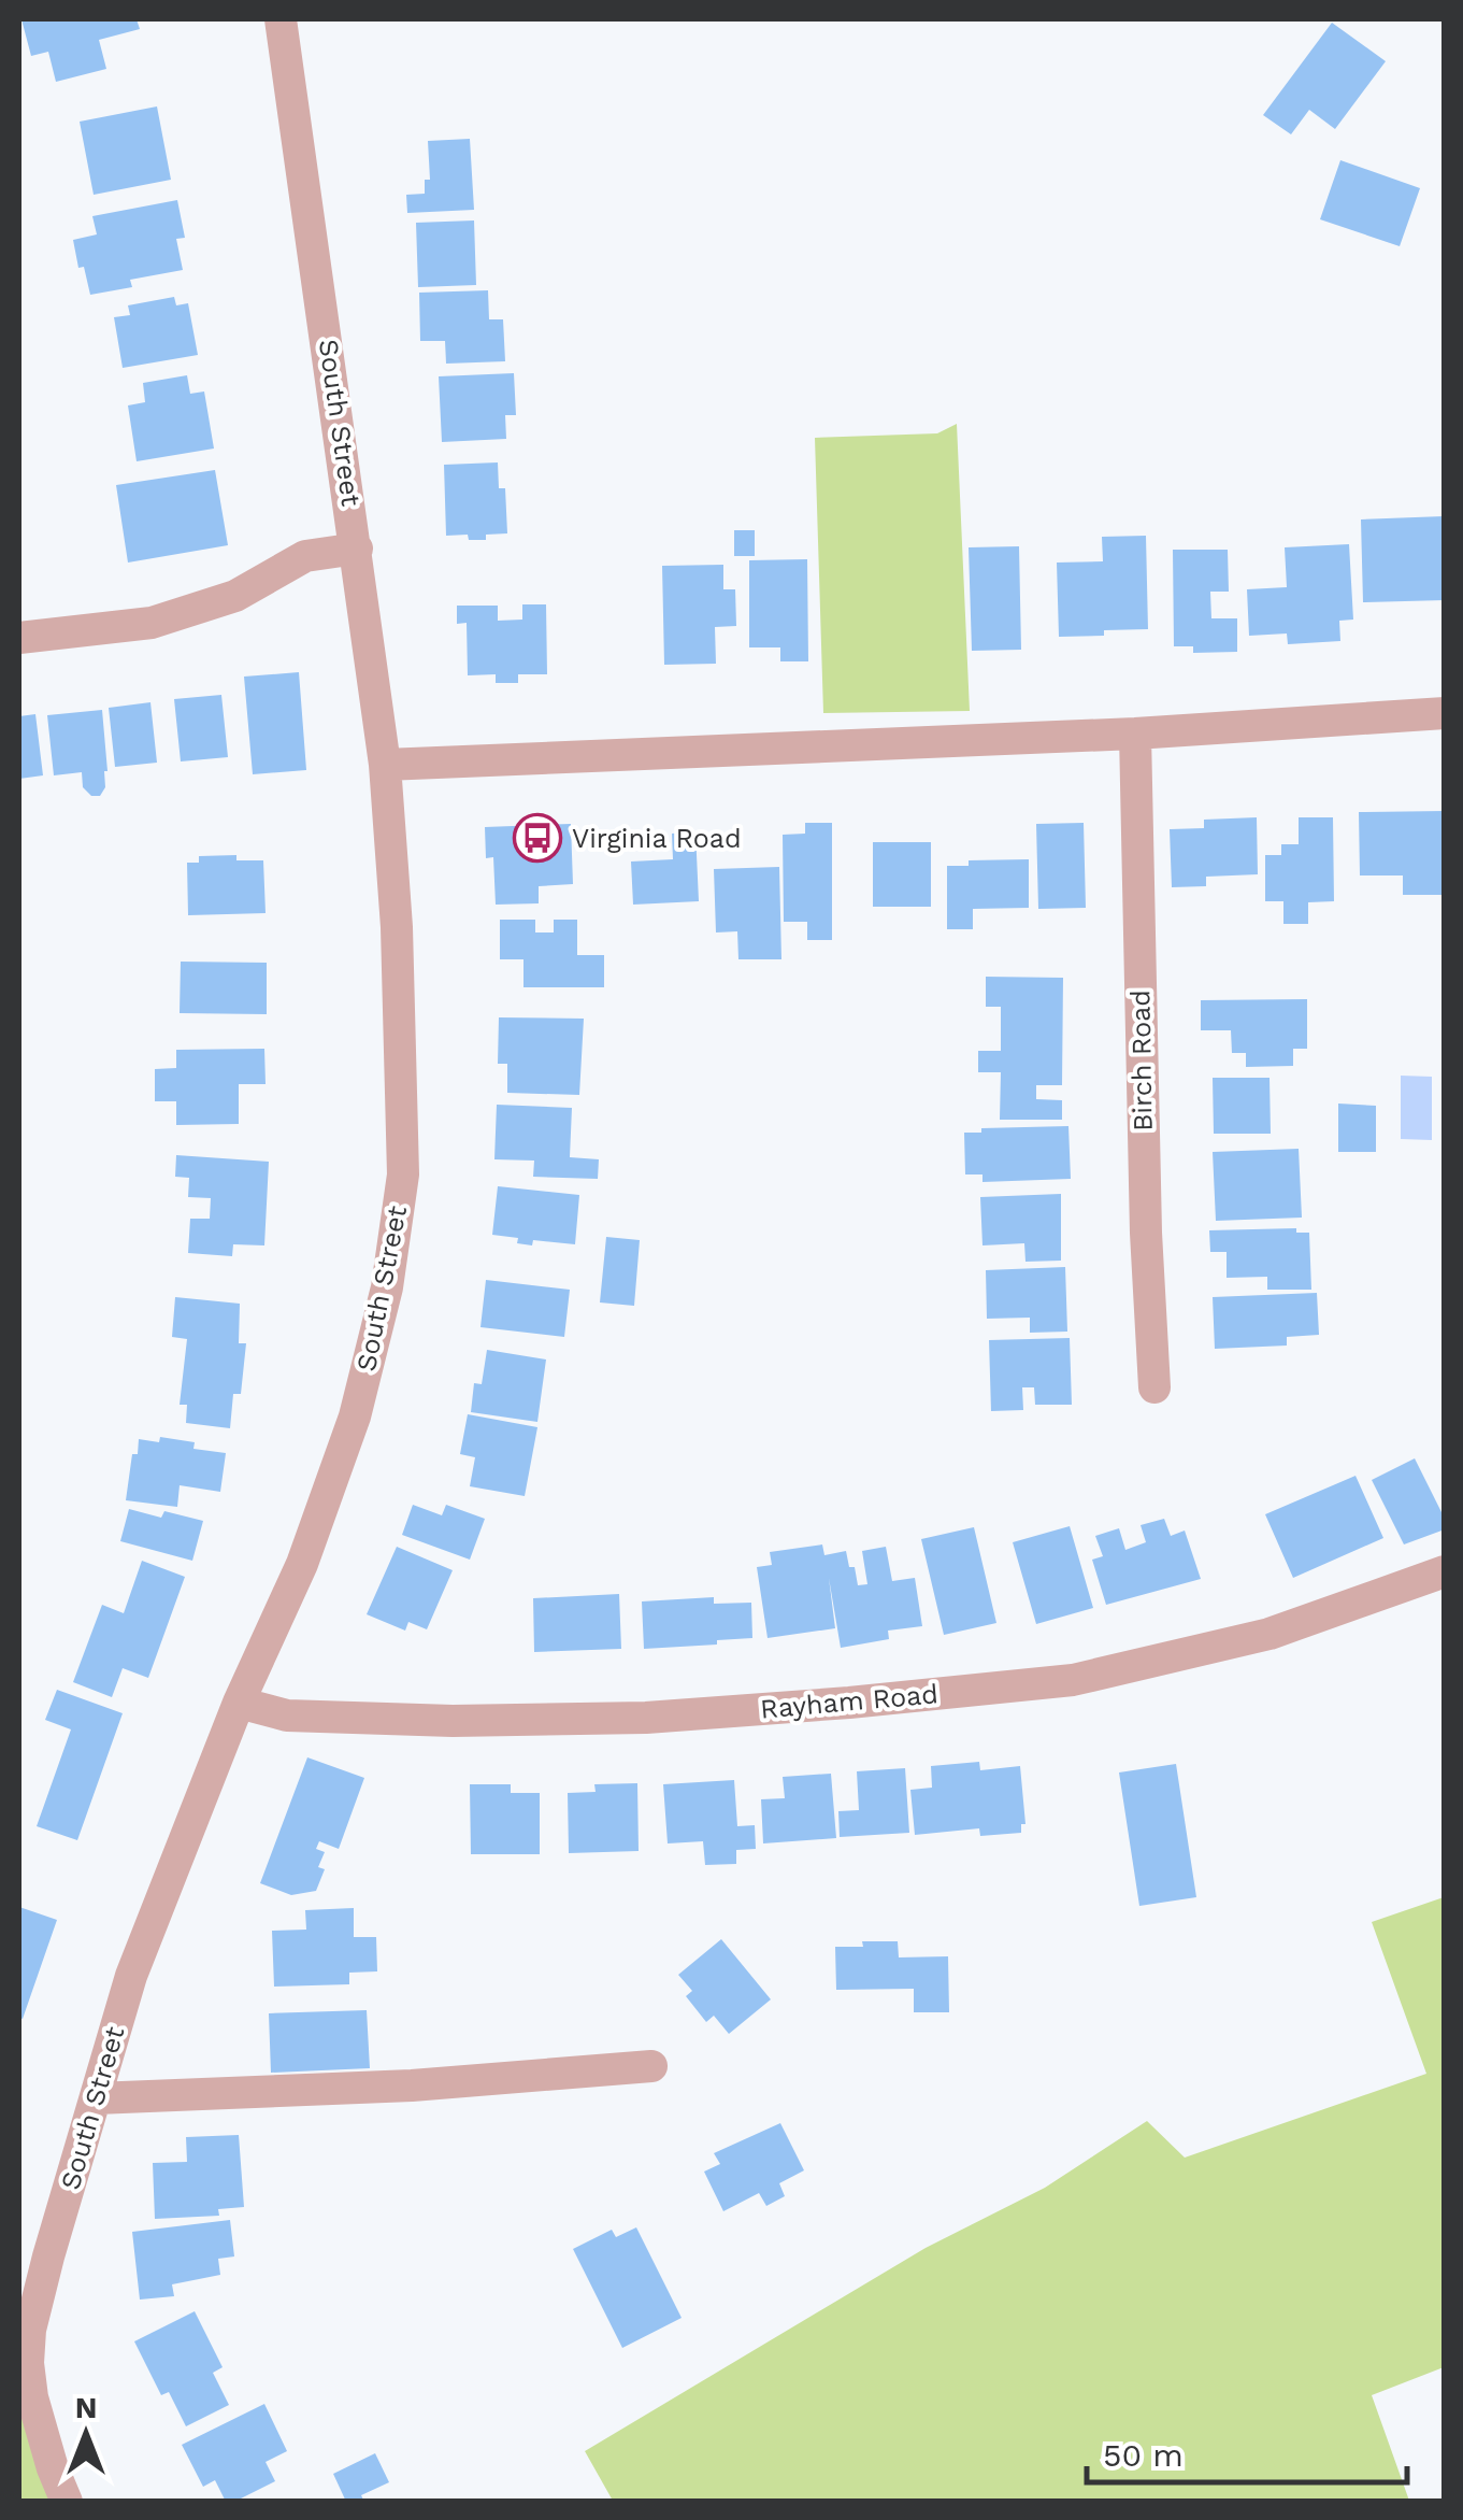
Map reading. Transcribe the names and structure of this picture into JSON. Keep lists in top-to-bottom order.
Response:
{
  "streets": {
    "street": ["South Street", "Birch Road", "Rayham Road"]
  },
  "crossings": [
    ["South Street", "Rayham Road"]
  ],
  "places": {
    "bus stop": ["Virginia Road"]
  },
  "scale_bar": "50 m",
  "north": "top"
}
